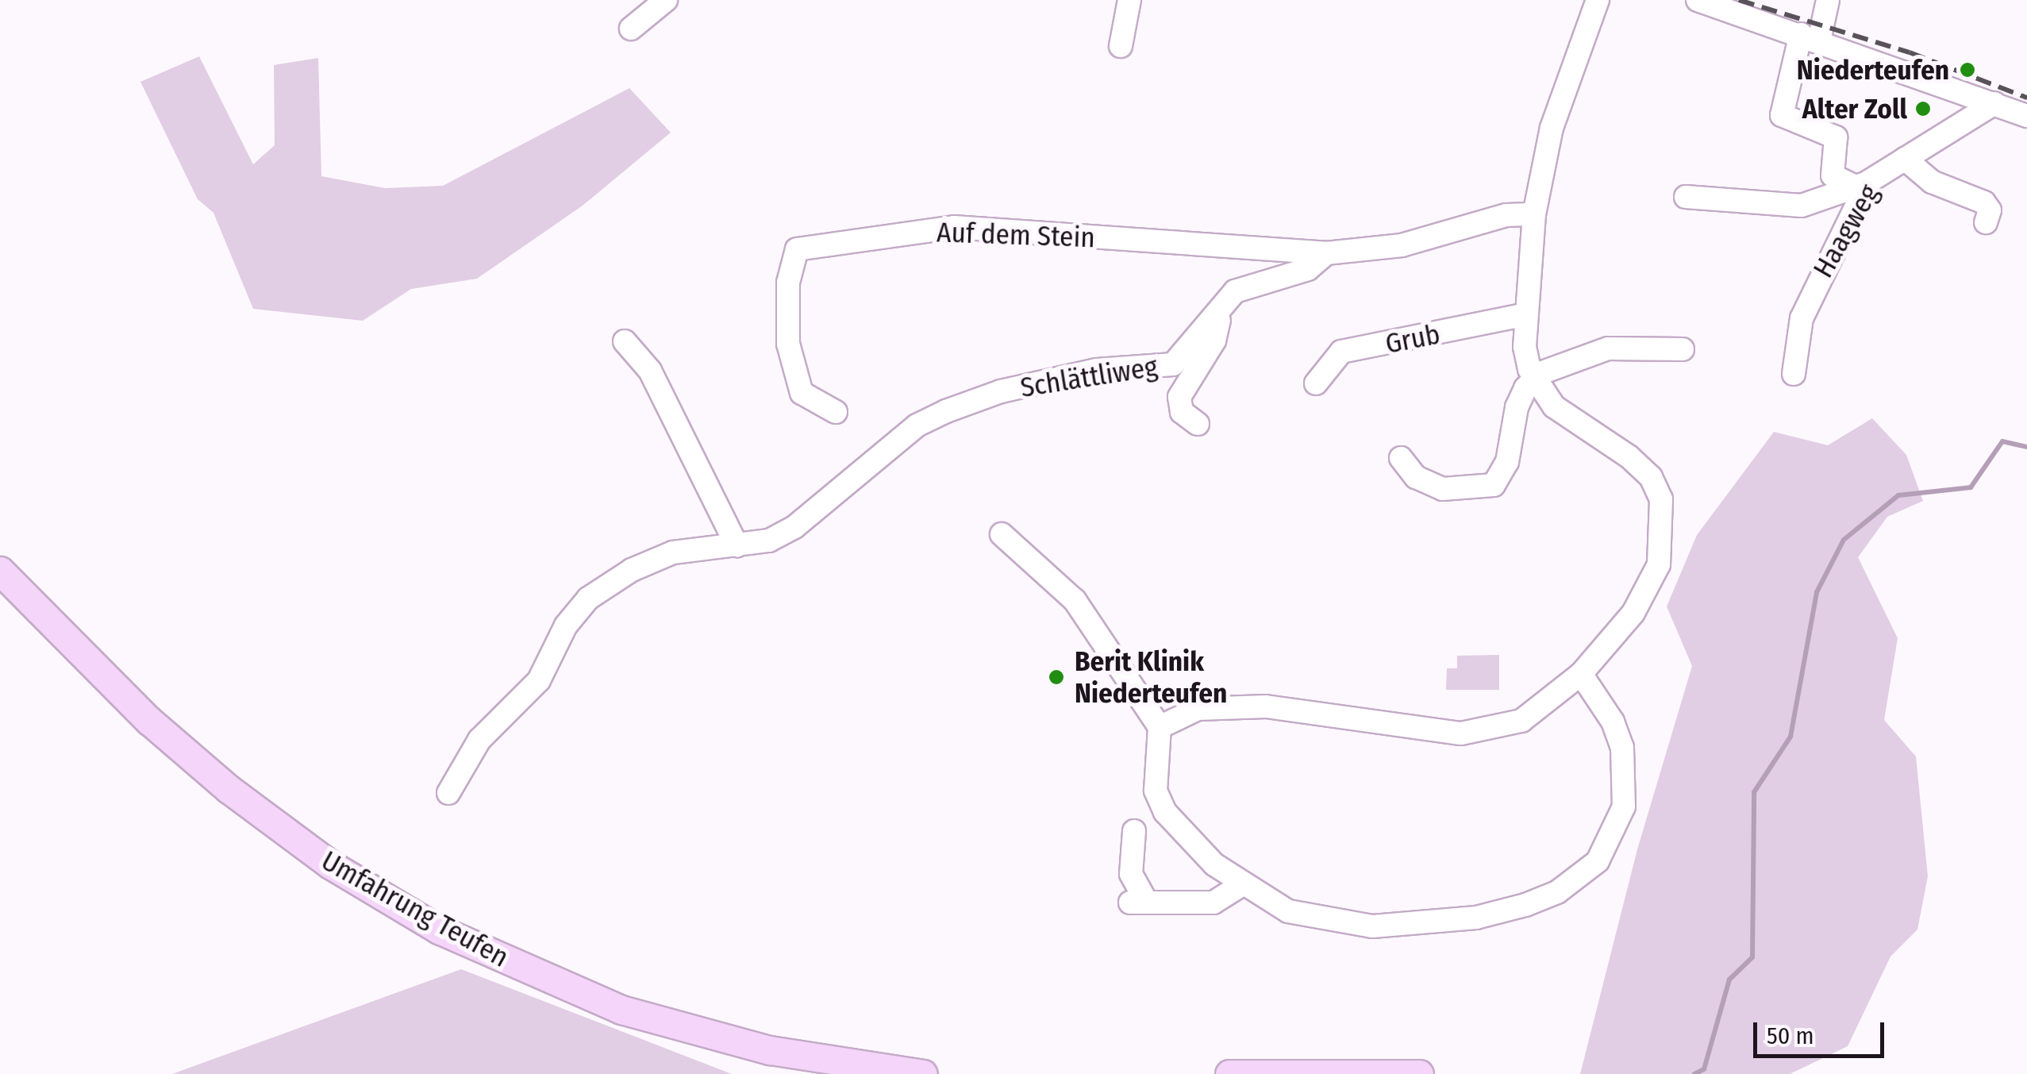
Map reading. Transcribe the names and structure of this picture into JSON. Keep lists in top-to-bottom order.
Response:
{
  "streets": {
    "main road": ["Umfahrung Teufen"],
    "street": [
      "Haagweg",
      "Auf dem Stein",
      "Grub",
      "Schlättliweg"
    ]
  },
  "crossings": [
    ["Auf dem Stein", "Schlättliweg"]
  ],
  "places": ["Niederteufen", "Alter Zoll", "Berit Klinik Niederteufen"],
  "scale_bar": "50 m"
}
